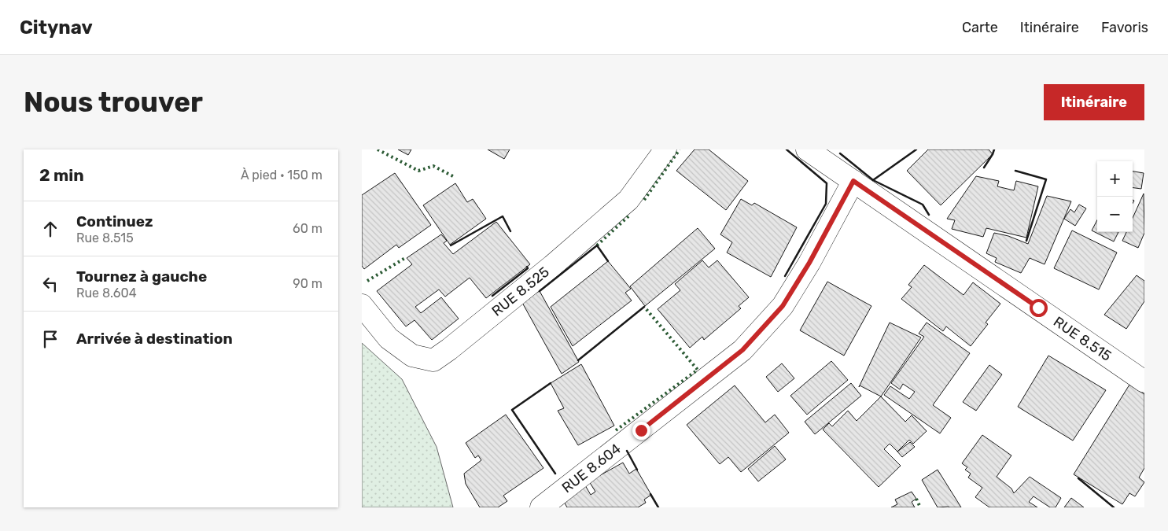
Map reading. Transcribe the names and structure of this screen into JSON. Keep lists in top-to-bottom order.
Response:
{
  "streets": {
    "street": ["RUE 8.525", "RUE 8.515", "RUE 8.604"]
  },
  "crossings": [
    ["RUE 8.515", "RUE 8.604"]
  ],
  "page": {
    "header": "Citynav",
    "nav": ["Carte", "Itinéraire", "Favoris"],
    "buttons": "Itinéraire",
    "title": "Nous trouver",
    "heading": ["2 min", "À pied · 150 m"],
    "map_buttons": ["+", "−"],
    "list": [
      ["Continuez", "Rue 8.515", "60 m"],
      ["Tournez à gauche", "Rue 8.604", "90 m"],
      "Arrivée à destination"
    ]
  }
}
